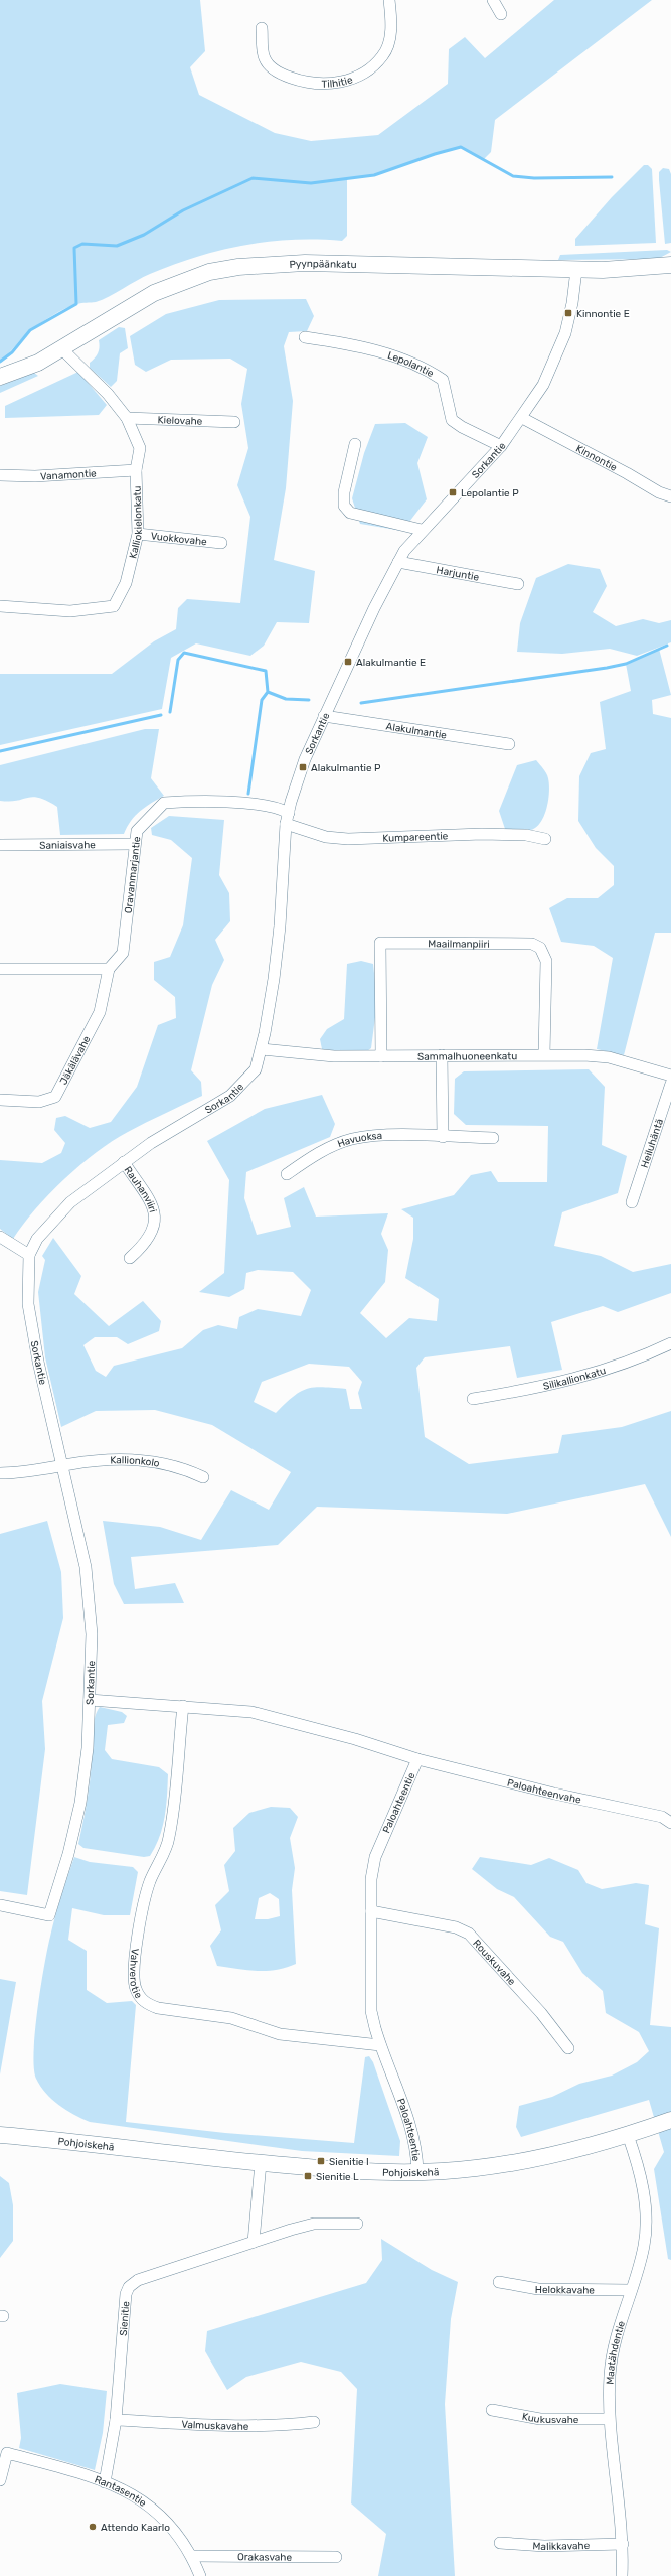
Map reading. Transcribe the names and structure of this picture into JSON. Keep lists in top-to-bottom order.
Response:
{
  "streets": {
    "main road": ["Pyynpäänkatu", "Pohjoiskehä"],
    "street": [
      "Tilhitie",
      "Lepolantie",
      "Kielovahe",
      "Kinnontie",
      "Sorkantie",
      "Vanamontie",
      "Kalliokielonkatu",
      "Vuokkovahe",
      "Harjuntie",
      "Alakulmantie",
      "Kumpareentie",
      "Saniaisvahe",
      "Oravanmarjantie",
      "Maailmanpiiri",
      "Sammalhuoneenkatu",
      "Jäkälävahe",
      "Havuoksa",
      "Heiluhäntä",
      "Rauhanviiri",
      "Silikallionkatu",
      "Kallionkolo",
      "Paloahteenvahe",
      "Paloahteentie",
      "Rouskuvahe",
      "Vahverotie",
      "Helokkavahe",
      "Sienitie",
      "Maatähdentie",
      "Kuukusvahe",
      "Valmuskavahe",
      "Rantasentie",
      "Malikkavahe",
      "Orakasvahe"
    ]
  },
  "crossings": [
    ["Pyynpäänkatu", "Sorkantie"],
    ["Pyynpäänkatu", "Kalliokielonkatu"],
    ["Lepolantie", "Sorkantie"],
    ["Kielovahe", "Kalliokielonkatu"],
    ["Kinnontie", "Sorkantie"],
    ["Sorkantie", "Harjuntie"],
    ["Sorkantie", "Alakulmantie"],
    ["Sorkantie", "Kumpareentie"],
    ["Sorkantie", "Oravanmarjantie"],
    ["Sorkantie", "Sammalhuoneenkatu"],
    ["Sorkantie", "Rauhanviiri"],
    ["Sorkantie", "Kallionkolo"],
    ["Sorkantie", "Paloahteentie"],
    ["Vanamontie", "Kalliokielonkatu"],
    ["Kalliokielonkatu", "Vuokkovahe"],
    ["Kumpareentie", "Oravanmarjantie"],
    ["Saniaisvahe", "Oravanmarjantie"],
    ["Oravanmarjantie", "Jäkälävahe"],
    ["Maailmanpiiri", "Sammalhuoneenkatu"],
    ["Paloahteenvahe", "Paloahteentie"],
    ["Paloahteentie", "Rouskuvahe"],
    ["Paloahteentie", "Vahverotie"],
    ["Paloahteentie", "Pohjoiskehä"],
    ["Pohjoiskehä", "Maatähdentie"],
    ["Helokkavahe", "Maatähdentie"],
    ["Sienitie", "Valmuskavahe"],
    ["Sienitie", "Rantasentie"],
    ["Maatähdentie", "Kuukusvahe"],
    ["Maatähdentie", "Malikkavahe"],
    ["Rantasentie", "Orakasvahe"]
  ],
  "places": {
    "transit": [
      "Kinnontie E",
      "Lepolantie P",
      "Alakulmantie E",
      "Alakulmantie P",
      "Sienitie I",
      "Sienitie L"
    ],
    "other": ["Attendo Kaarlo"]
  }
}
